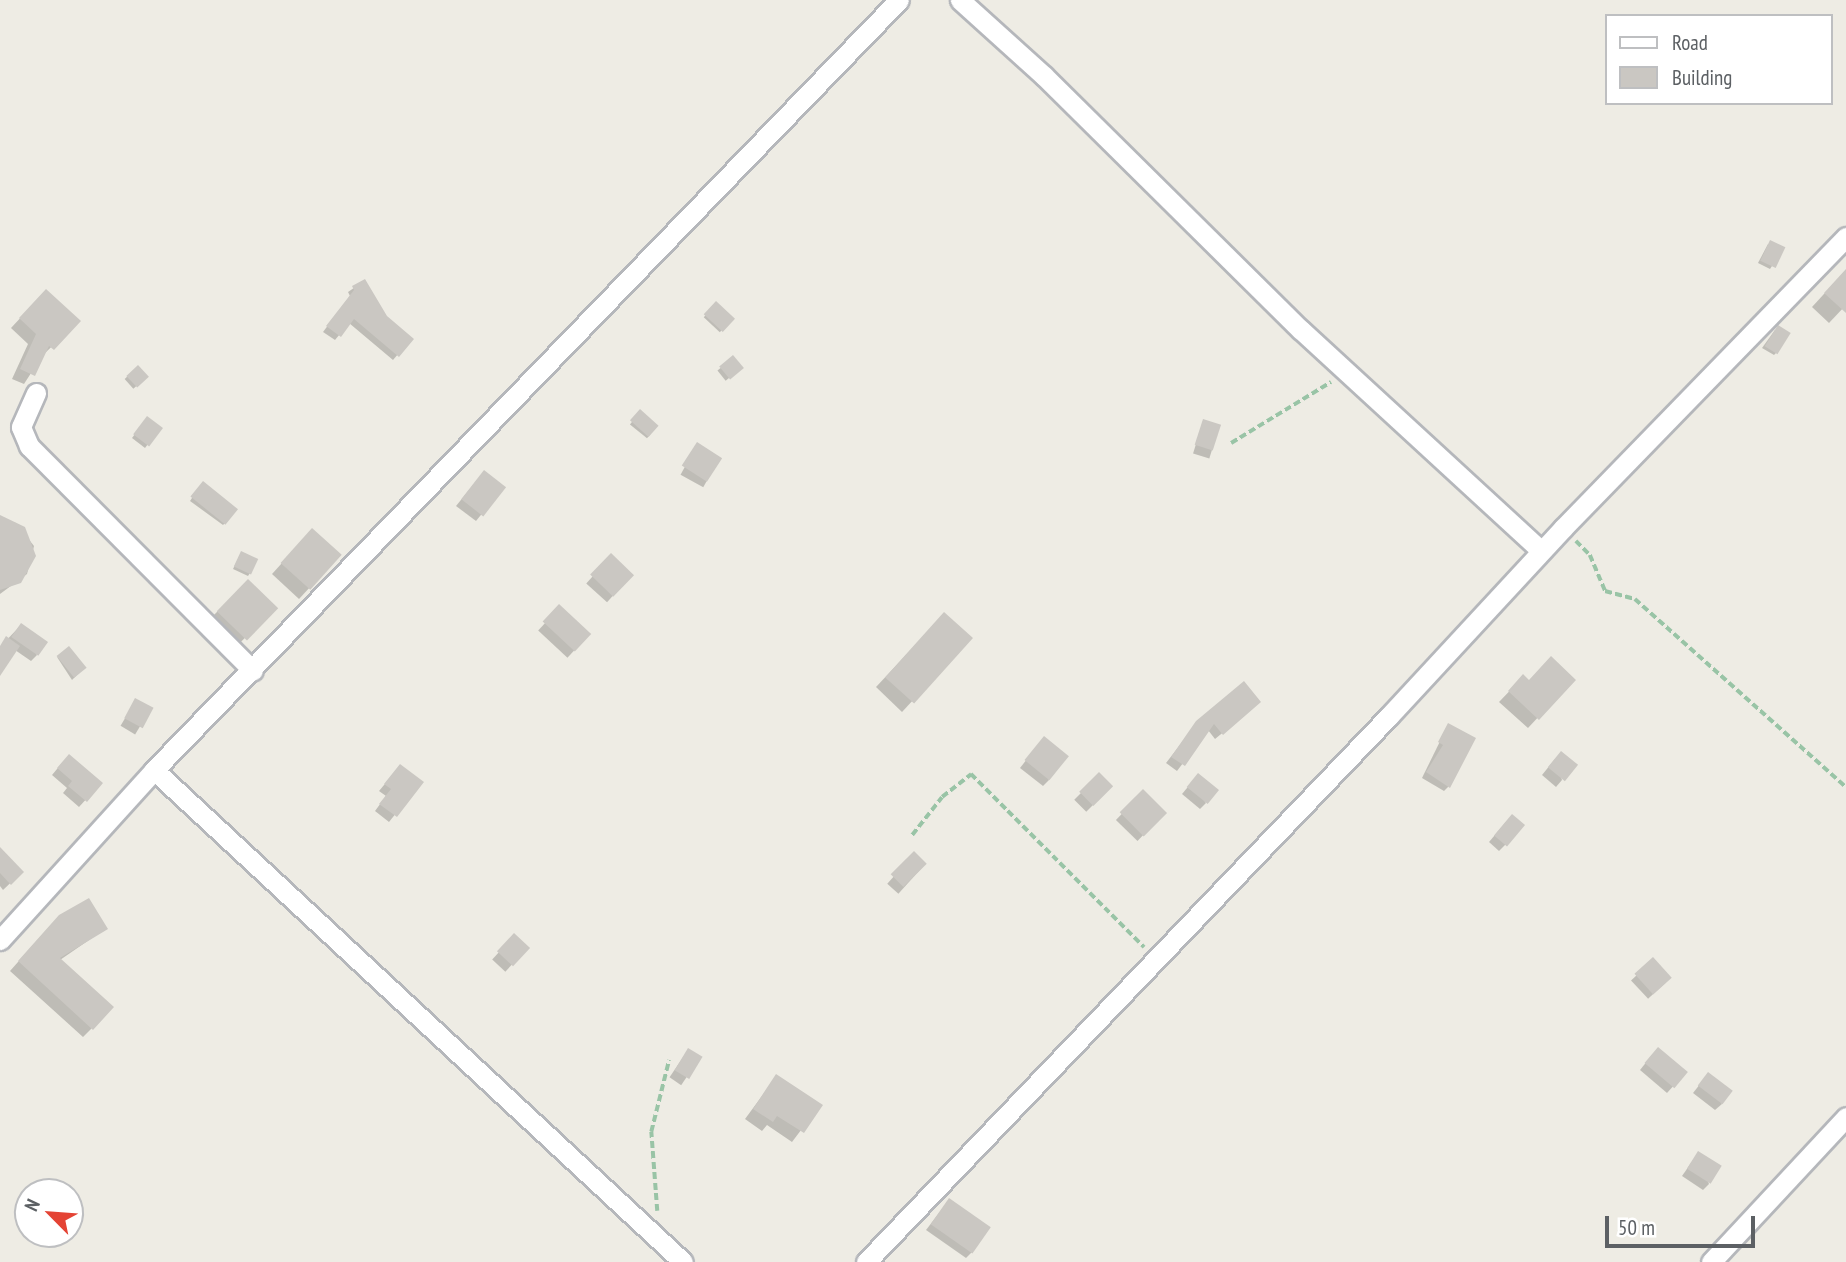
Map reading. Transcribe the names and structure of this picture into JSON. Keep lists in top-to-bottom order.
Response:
{
  "legend": ["Road", "Building"],
  "scale_bar": "50 m",
  "north": "top left"
}
